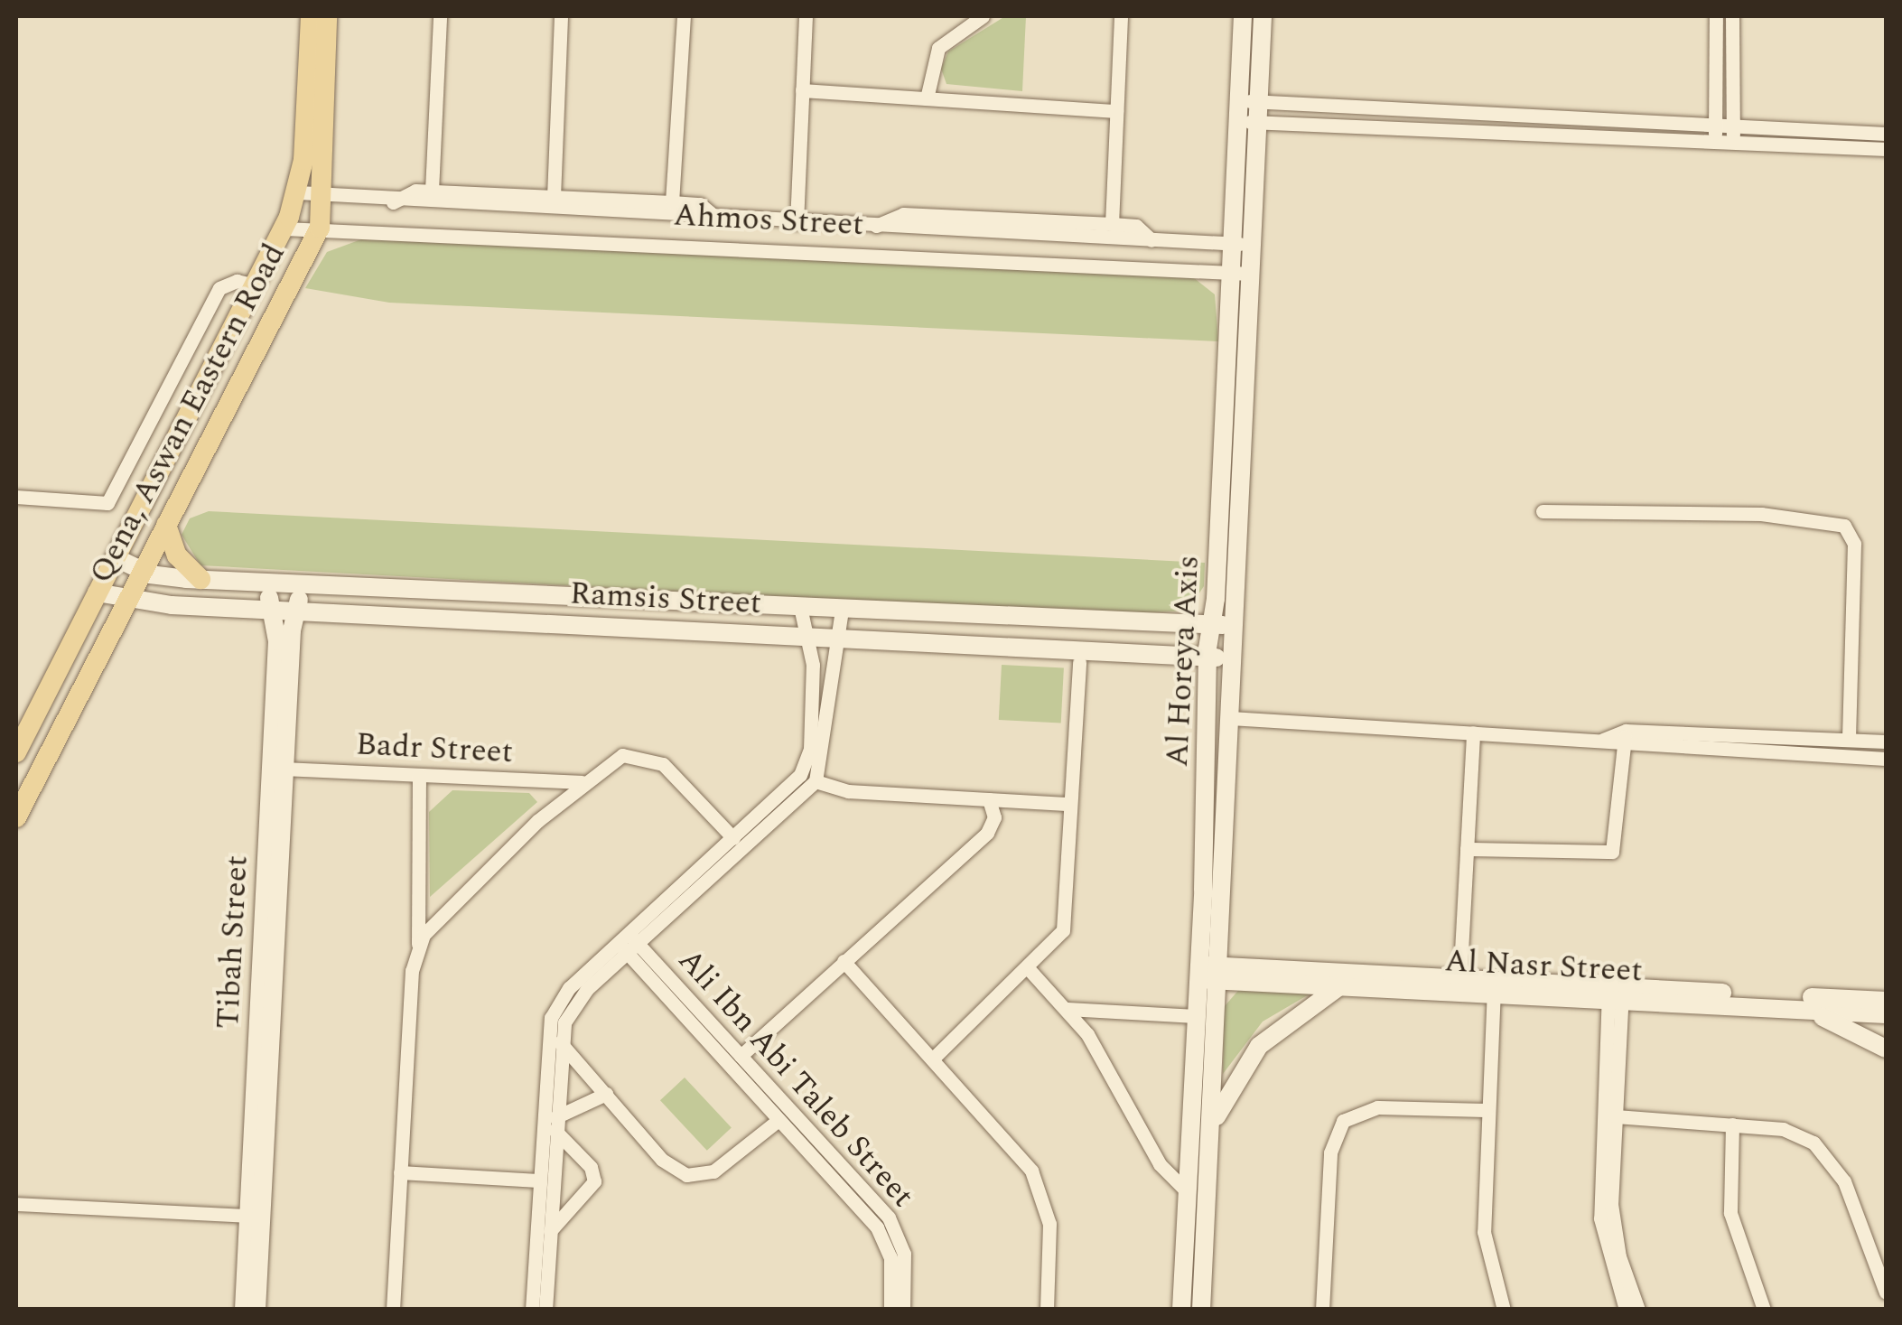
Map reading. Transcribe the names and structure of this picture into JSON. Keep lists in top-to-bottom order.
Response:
{
  "streets": {
    "main road": [
      "Qena, Aswan Eastern Road",
      "Ramsis Street",
      "Al Horeya Axis",
      "Tibah Street",
      "Al Nasr Street"
    ],
    "street": ["Ahmos Street", "Badr Street", "Ali Ibn Abi Taleb Street"]
  },
  "crossings": [
    ["Ahmos Street", "Qena, Aswan Eastern Road"],
    ["Ahmos Street", "Al Horeya Axis"],
    ["Qena, Aswan Eastern Road", "Ramsis Street"],
    ["Ramsis Street", "Al Horeya Axis"],
    ["Ramsis Street", "Tibah Street"],
    ["Ramsis Street", "Ali Ibn Abi Taleb Street"],
    ["Al Horeya Axis", "Al Nasr Street"],
    ["Badr Street", "Tibah Street"]
  ]
}
